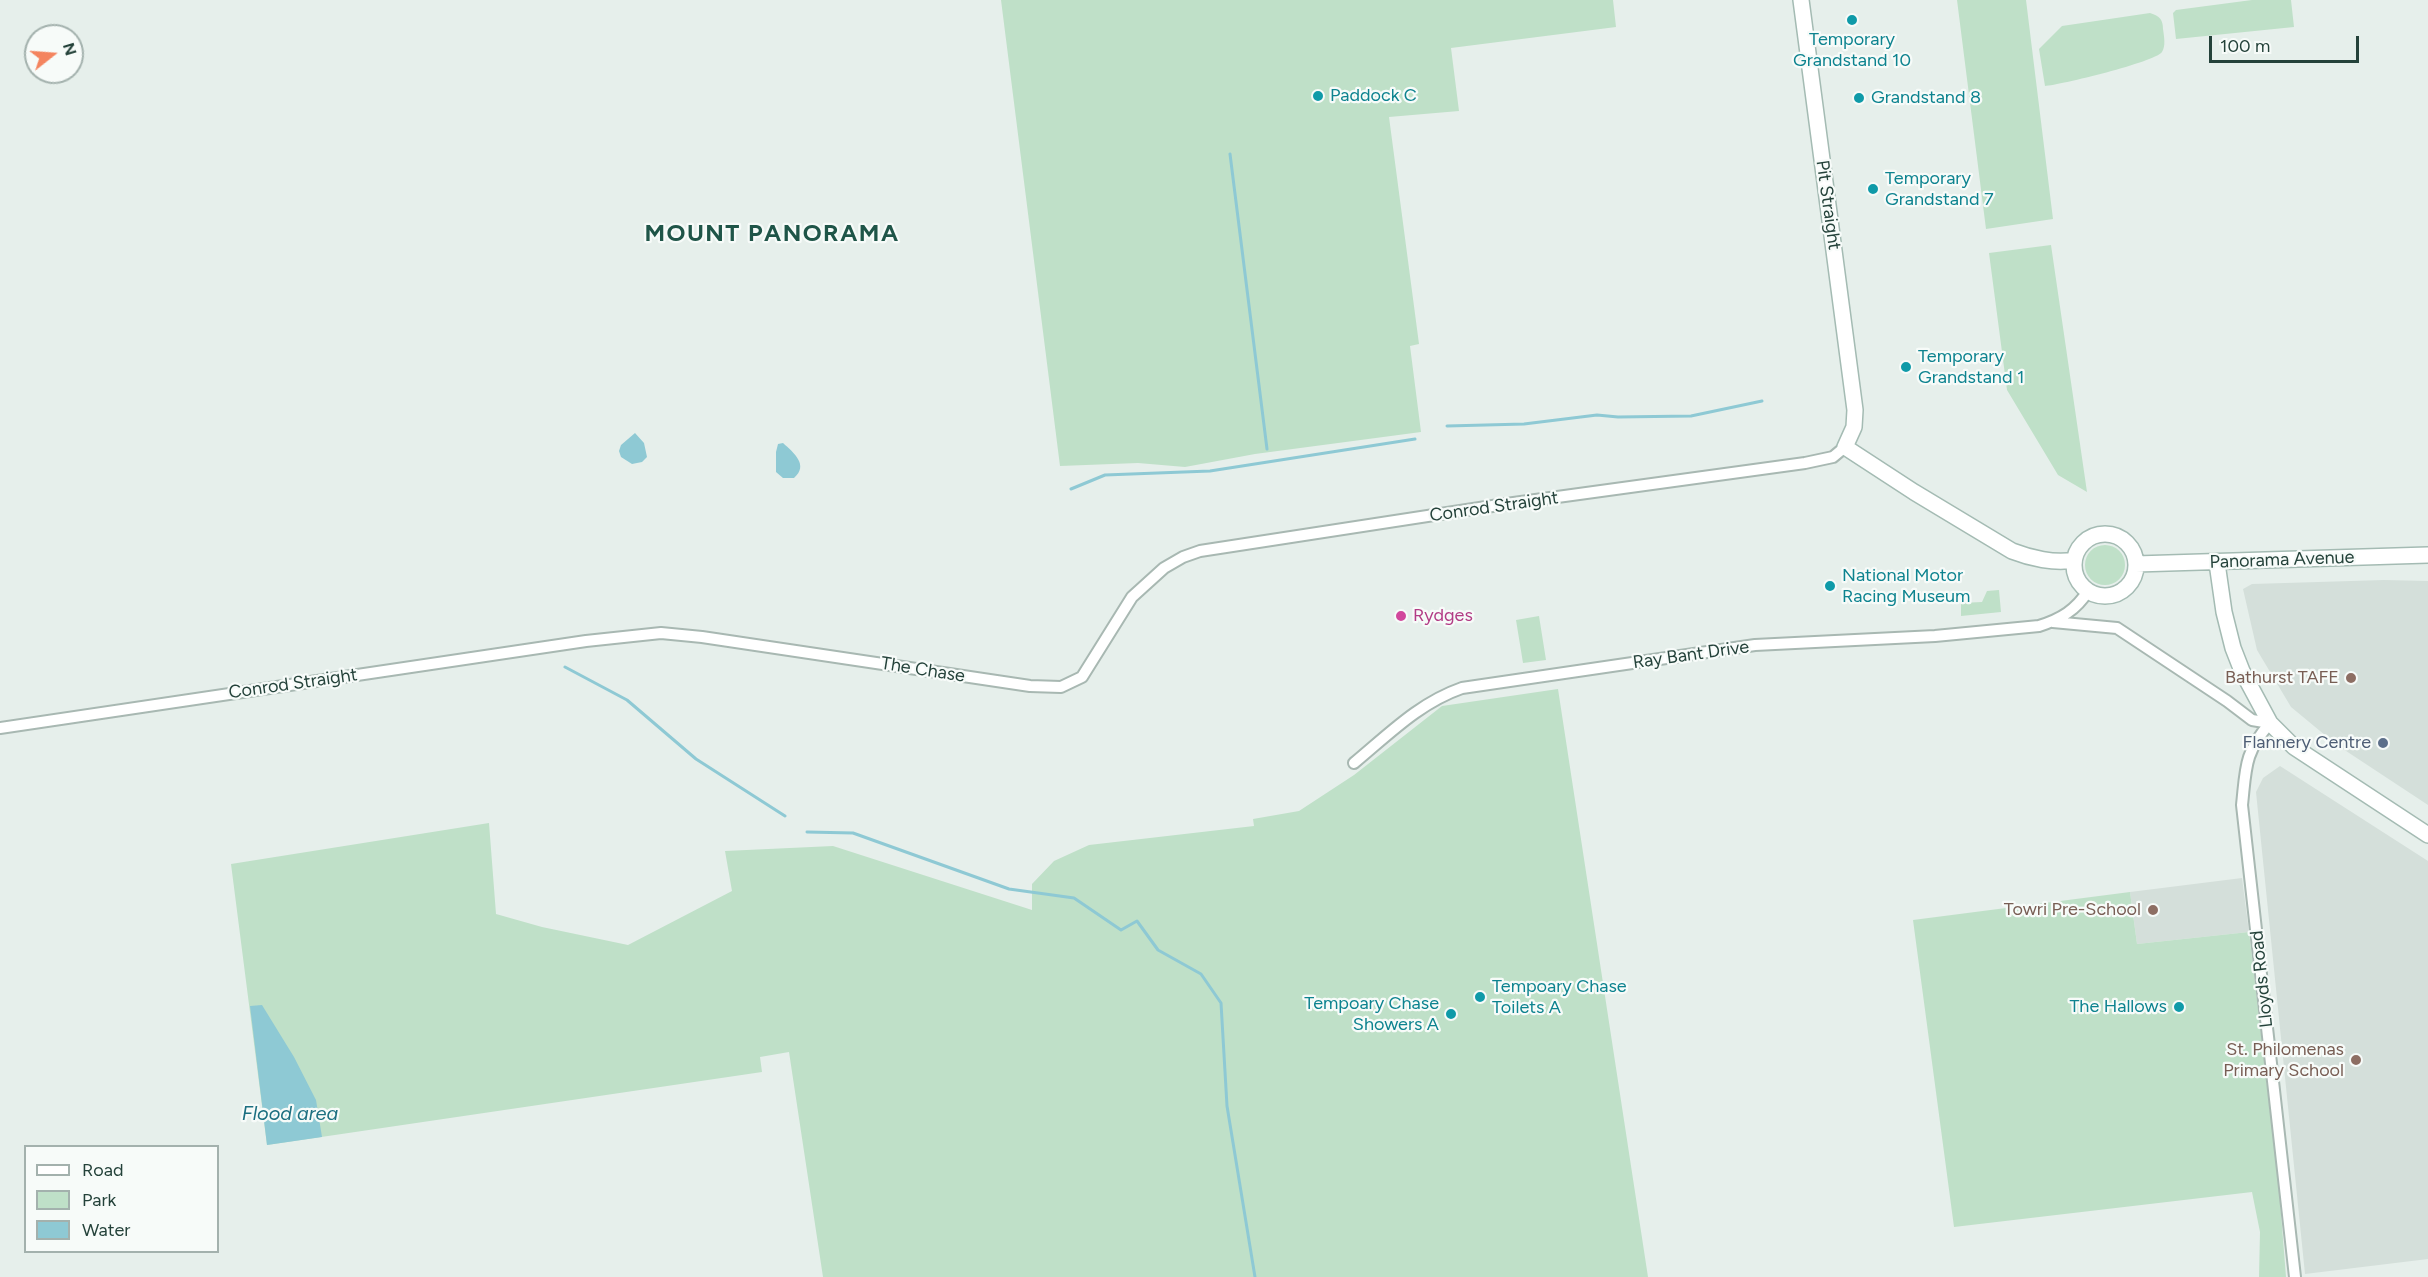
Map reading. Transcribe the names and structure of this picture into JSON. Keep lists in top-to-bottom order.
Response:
{
  "streets": {
    "street": [
      "Pit Straight",
      "Conrod Straight",
      "Panorama Avenue",
      "Ray Bant Drive",
      "The Chase",
      "Lloyds Road"
    ]
  },
  "crossings": [
    ["Pit Straight", "Conrod Straight"],
    ["Conrod Straight", "The Chase"],
    ["Panorama Avenue", "Ray Bant Drive"],
    ["Ray Bant Drive", "Lloyds Road"]
  ],
  "districts": ["MOUNT PANORAMA"],
  "water": ["Flood area"],
  "places": [
    "Temporary Grandstand 10",
    "Paddock C",
    "Grandstand 8",
    "Temporary Grandstand 7",
    "Temporary Grandstand 1",
    "National Motor Racing Museum",
    "Rydges",
    "Bathurst TAFE",
    "Flannery Centre",
    "Towri Pre-School",
    "Tempoary Chase Toilets A",
    "The Hallows",
    "Tempoary Chase Showers A",
    "St. Philomenas Primary School"
  ],
  "legend": ["Road", "Park", "Water"],
  "scale_bar": "100 m",
  "north": "right"
}
